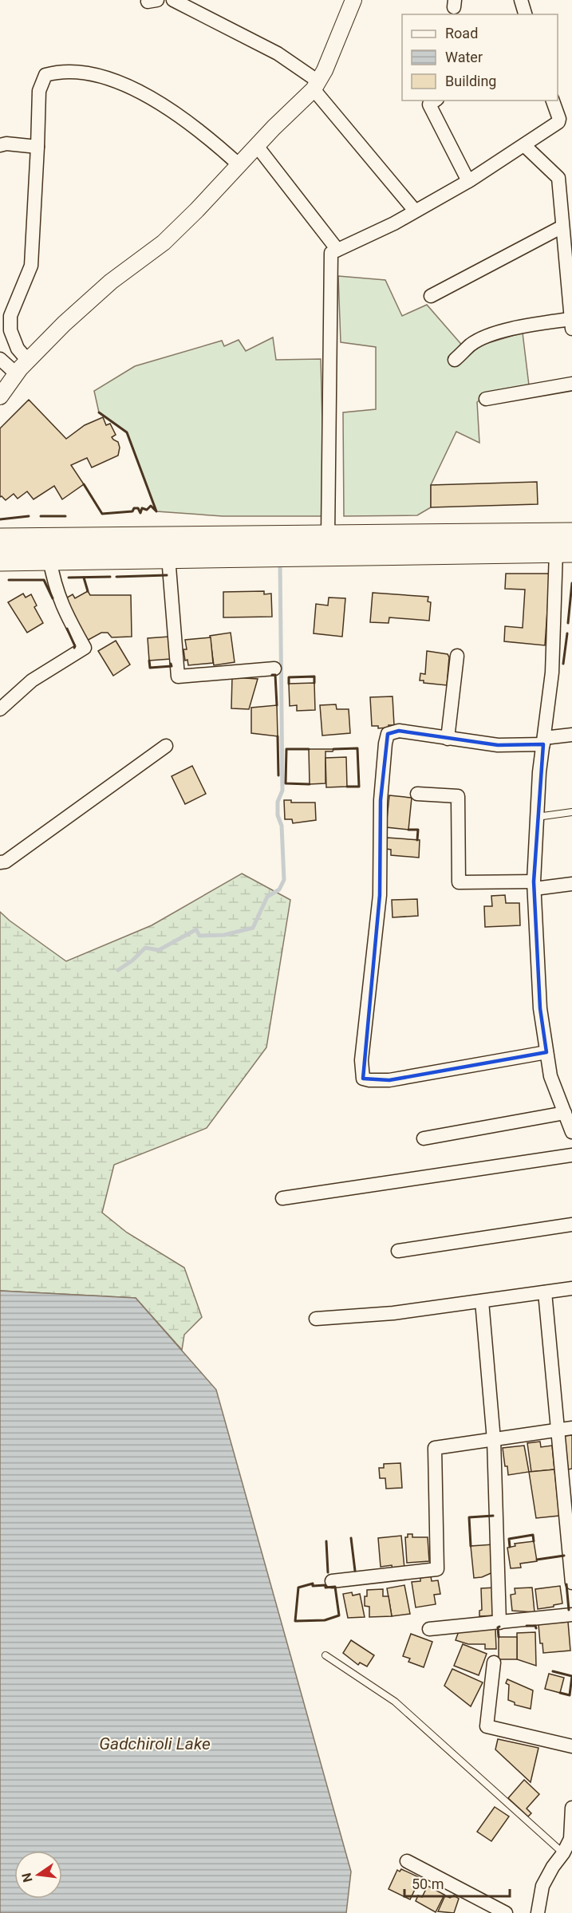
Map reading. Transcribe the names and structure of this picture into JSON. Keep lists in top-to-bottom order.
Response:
{
  "water": ["Gadchiroli Lake"],
  "legend": ["Road", "Water", "Building"],
  "scale_bar": "50 m",
  "north": "left"
}
